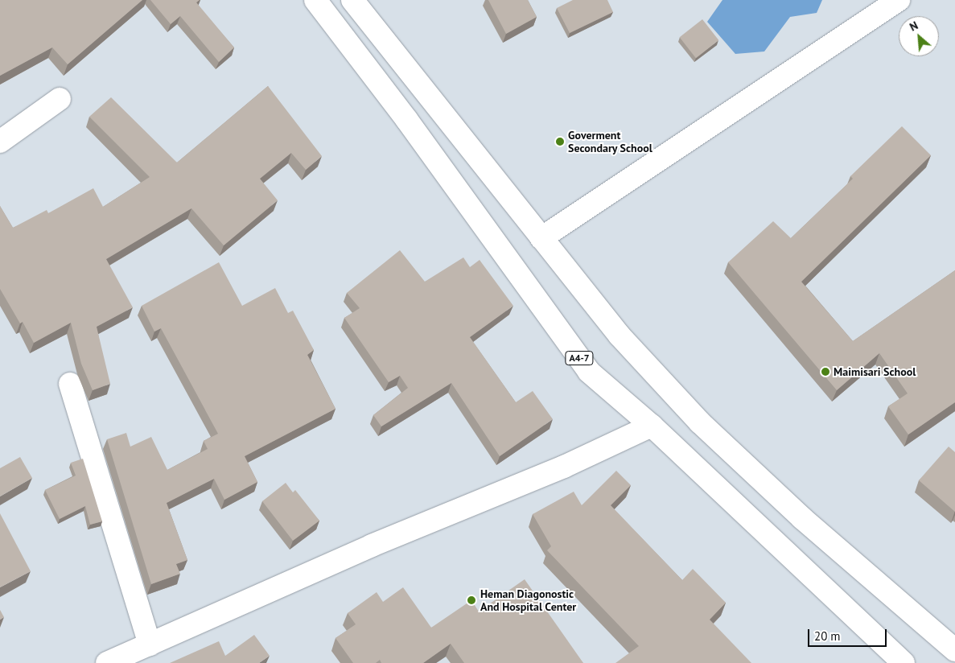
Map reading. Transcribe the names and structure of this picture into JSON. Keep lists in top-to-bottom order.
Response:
{
  "streets": {
    "main road": ["A4-7"]
  },
  "places": ["Goverment Secondary School", "Maimisari School", "Heman Diagonostic And Hospital Center"],
  "scale_bar": "20 m",
  "north": "top left"
}
